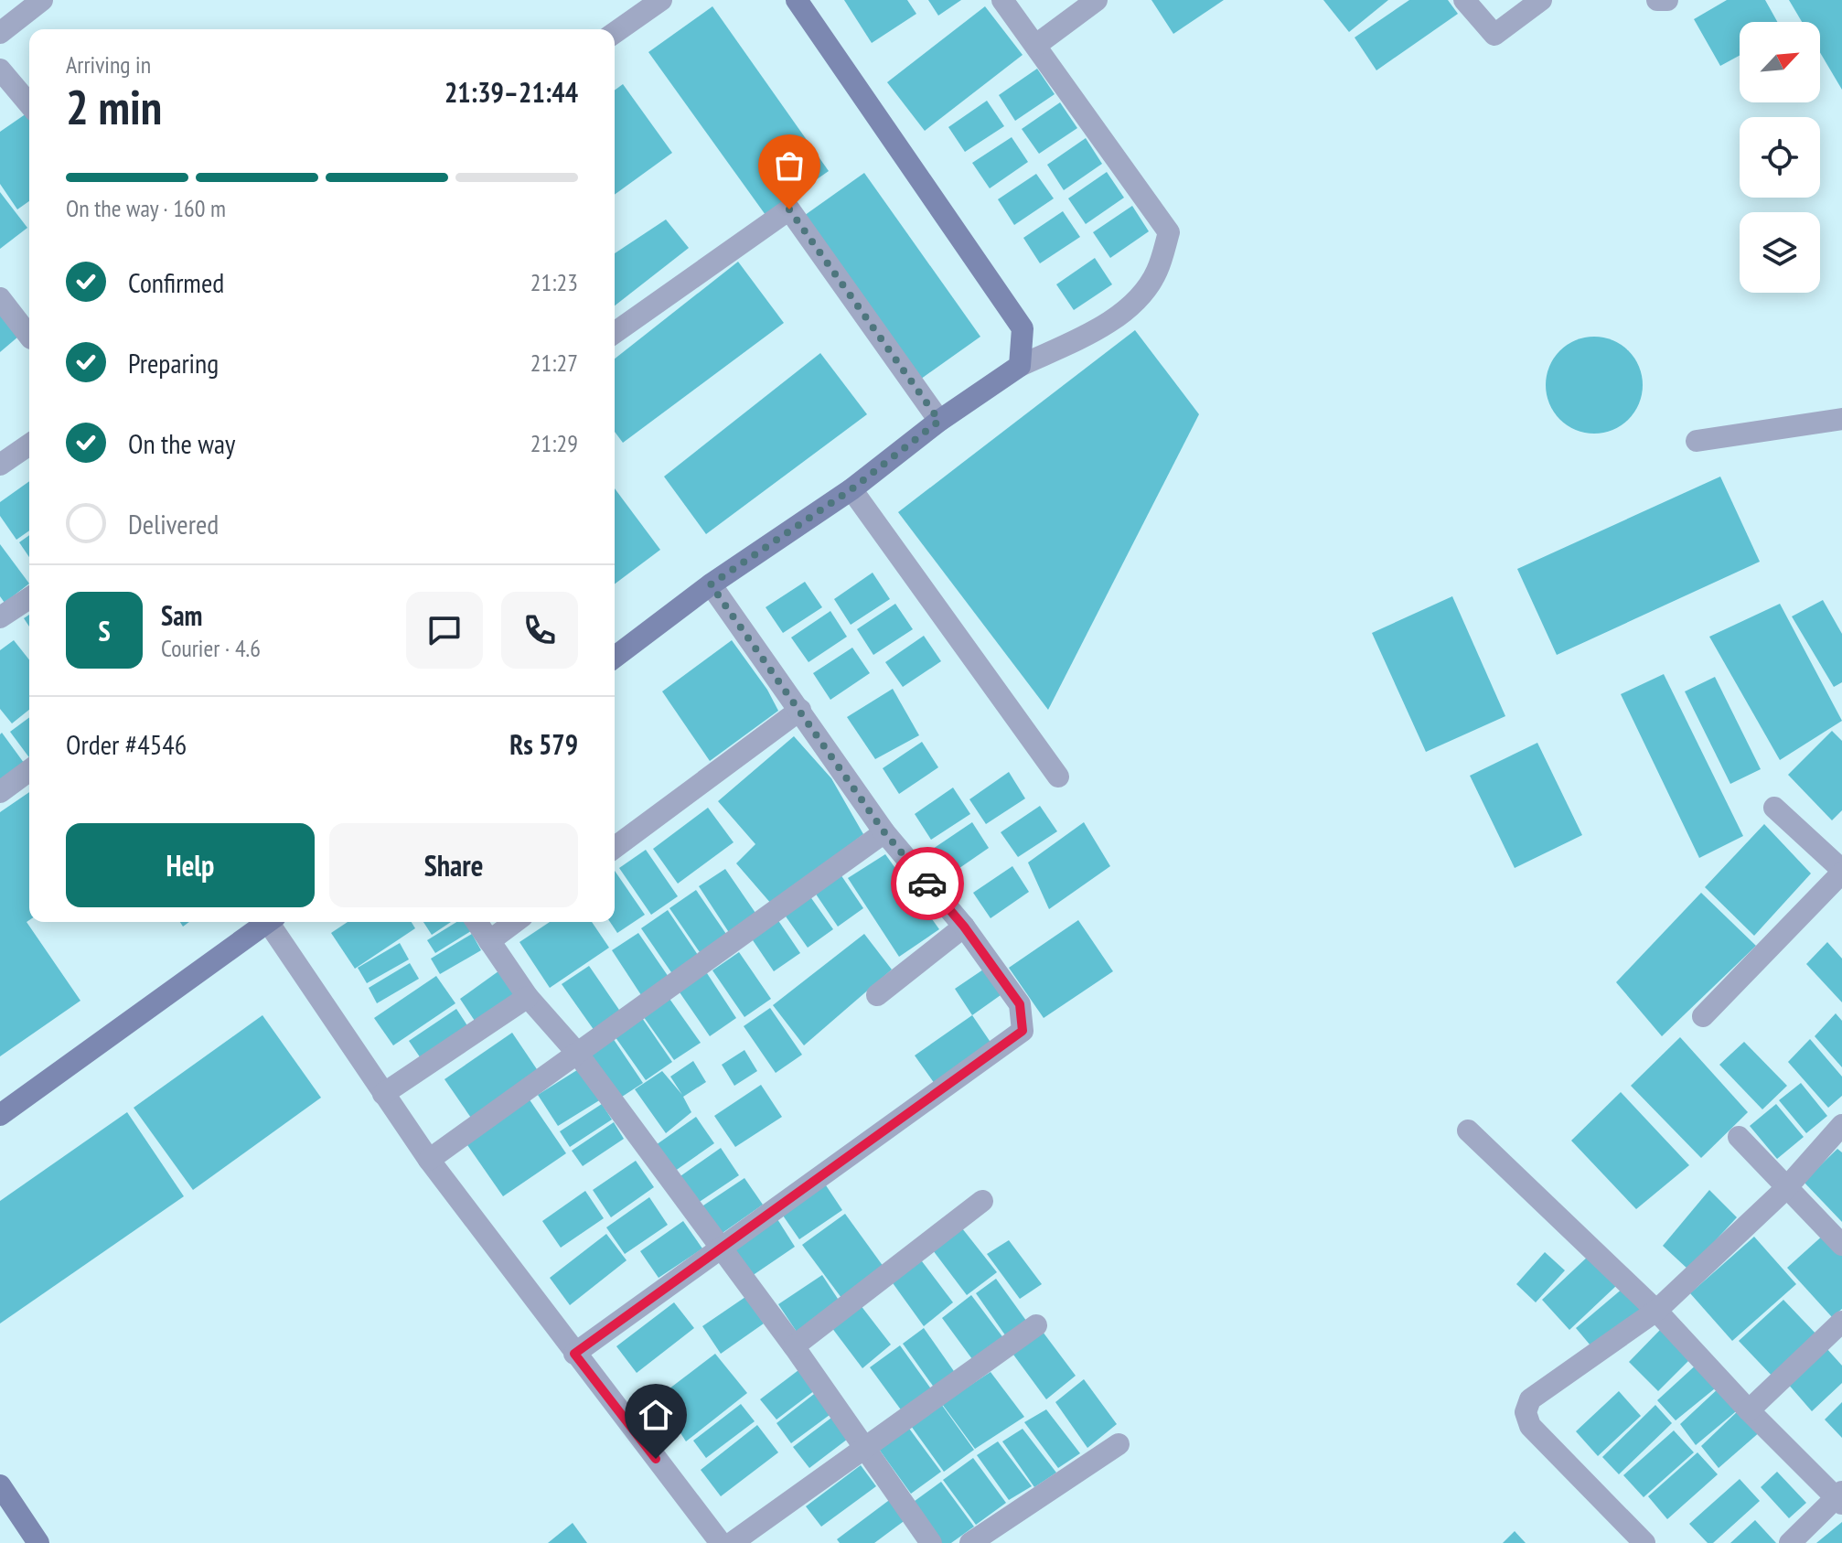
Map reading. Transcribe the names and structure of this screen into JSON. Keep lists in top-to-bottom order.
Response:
{
  "north": "top right",
  "page": {
    "heading": ["2 min", "Arriving in", "21:39–21:44"],
    "panel": [
      "Sam",
      "Courier · 4.6",
      "Order #4546",
      "Rs 579"
    ],
    "bar": "On the way · 160 m",
    "list": [
      ["Confirmed", "21:23"],
      ["Preparing", "21:27"],
      ["On the way", "21:29"],
      "Delivered"
    ],
    "round": "S",
    "buttons": ["Help", "Share"]
  }
}
